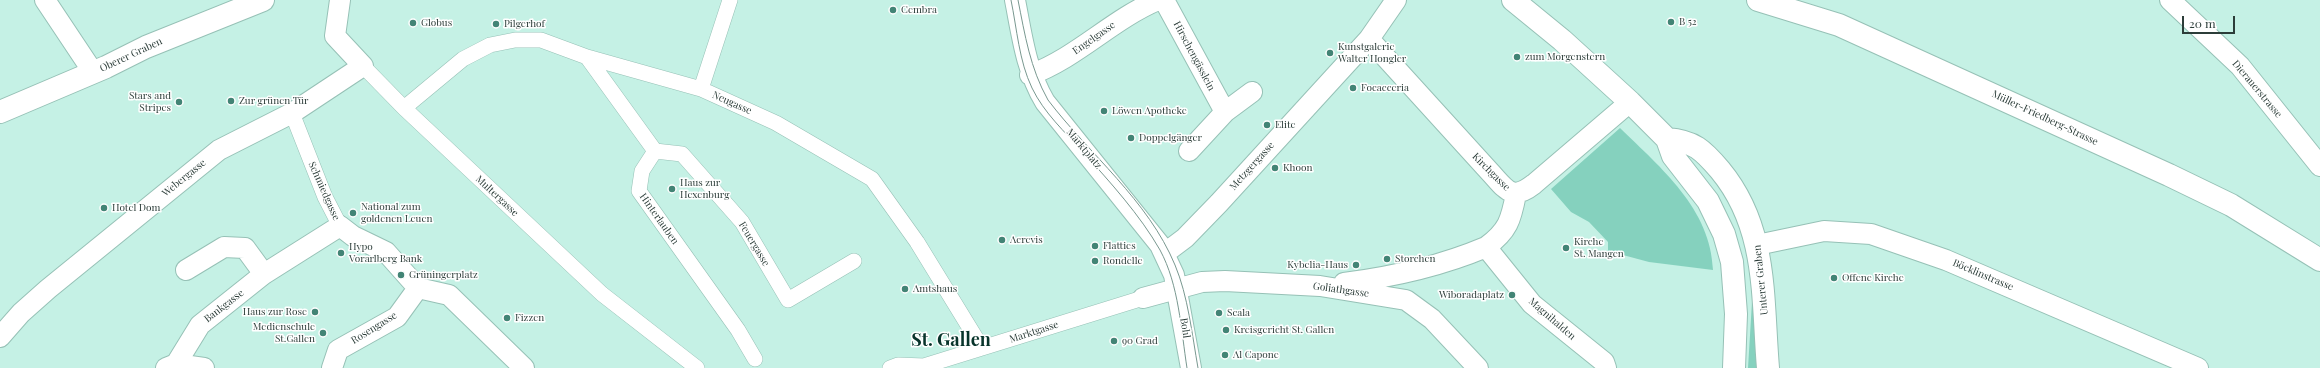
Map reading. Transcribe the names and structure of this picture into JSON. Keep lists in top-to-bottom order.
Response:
{
  "streets": {
    "street": [
      "Engelgasse",
      "Oberer Graben",
      "Hirschengässlein",
      "Dierauerstrasse",
      "Neugasse",
      "Müller-Friedberg-Strasse",
      "Marktplatz",
      "Metzgergasse",
      "Kirchgasse",
      "Webergasse",
      "Schmiedgasse",
      "Multergasse",
      "Hinterlauben",
      "Feuergasse",
      "Böcklinstrasse",
      "Unterer Graben",
      "Goliathgasse",
      "Bankgasse",
      "Magnihalden",
      "Rosengasse",
      "Bohl",
      "Marktgasse"
    ]
  },
  "crossings": [
    ["Engelgasse", "Marktplatz"],
    ["Neugasse", "Multergasse"],
    ["Neugasse", "Marktgasse"],
    ["Marktplatz", "Metzgergasse"],
    ["Marktplatz", "Goliathgasse"],
    ["Marktplatz", "Bohl"],
    ["Marktplatz", "Marktgasse"],
    ["Metzgergasse", "Kirchgasse"],
    ["Webergasse", "Schmiedgasse"],
    ["Webergasse", "Multergasse"],
    ["Schmiedgasse", "Bankgasse"],
    ["Schmiedgasse", "Rosengasse"],
    ["Hinterlauben", "Feuergasse"],
    ["Böcklinstrasse", "Unterer Graben"],
    ["Goliathgasse", "Bohl"],
    ["Goliathgasse", "Marktgasse"],
    ["Bohl", "Marktgasse"]
  ],
  "districts": ["St. Gallen"],
  "places": [
    "Cembra",
    "B 52",
    "Globus",
    "Pilgerhof",
    "Kunstgalerie Walter Hongler",
    "zum Morgenstern",
    "Focacceria",
    "Zur grünen Tür",
    "Stars and Stripes",
    "Löwen Apotheke",
    "Elite",
    "Doppelgänger",
    "Khoon",
    "Haus zur Hexenburg",
    "Hotel Dom",
    "National zum goldenen Leuen",
    "Acrevis",
    "Flatties",
    "Kirche St. Mangen",
    "Hypo Vorarlberg Bank",
    "Storchen",
    "Rondelle",
    "Kybelia-Haus",
    "Grüningerplatz",
    "Offene Kirche",
    "Amtshaus",
    "Wiboradaplatz",
    "Haus zur Rose",
    "Scala",
    "Fizzen",
    "Kreisgericht St. Gallen",
    "Medienschule St.Gallen",
    "90 Grad",
    "Al Capone"
  ],
  "scale_bar": "20 m"
}
